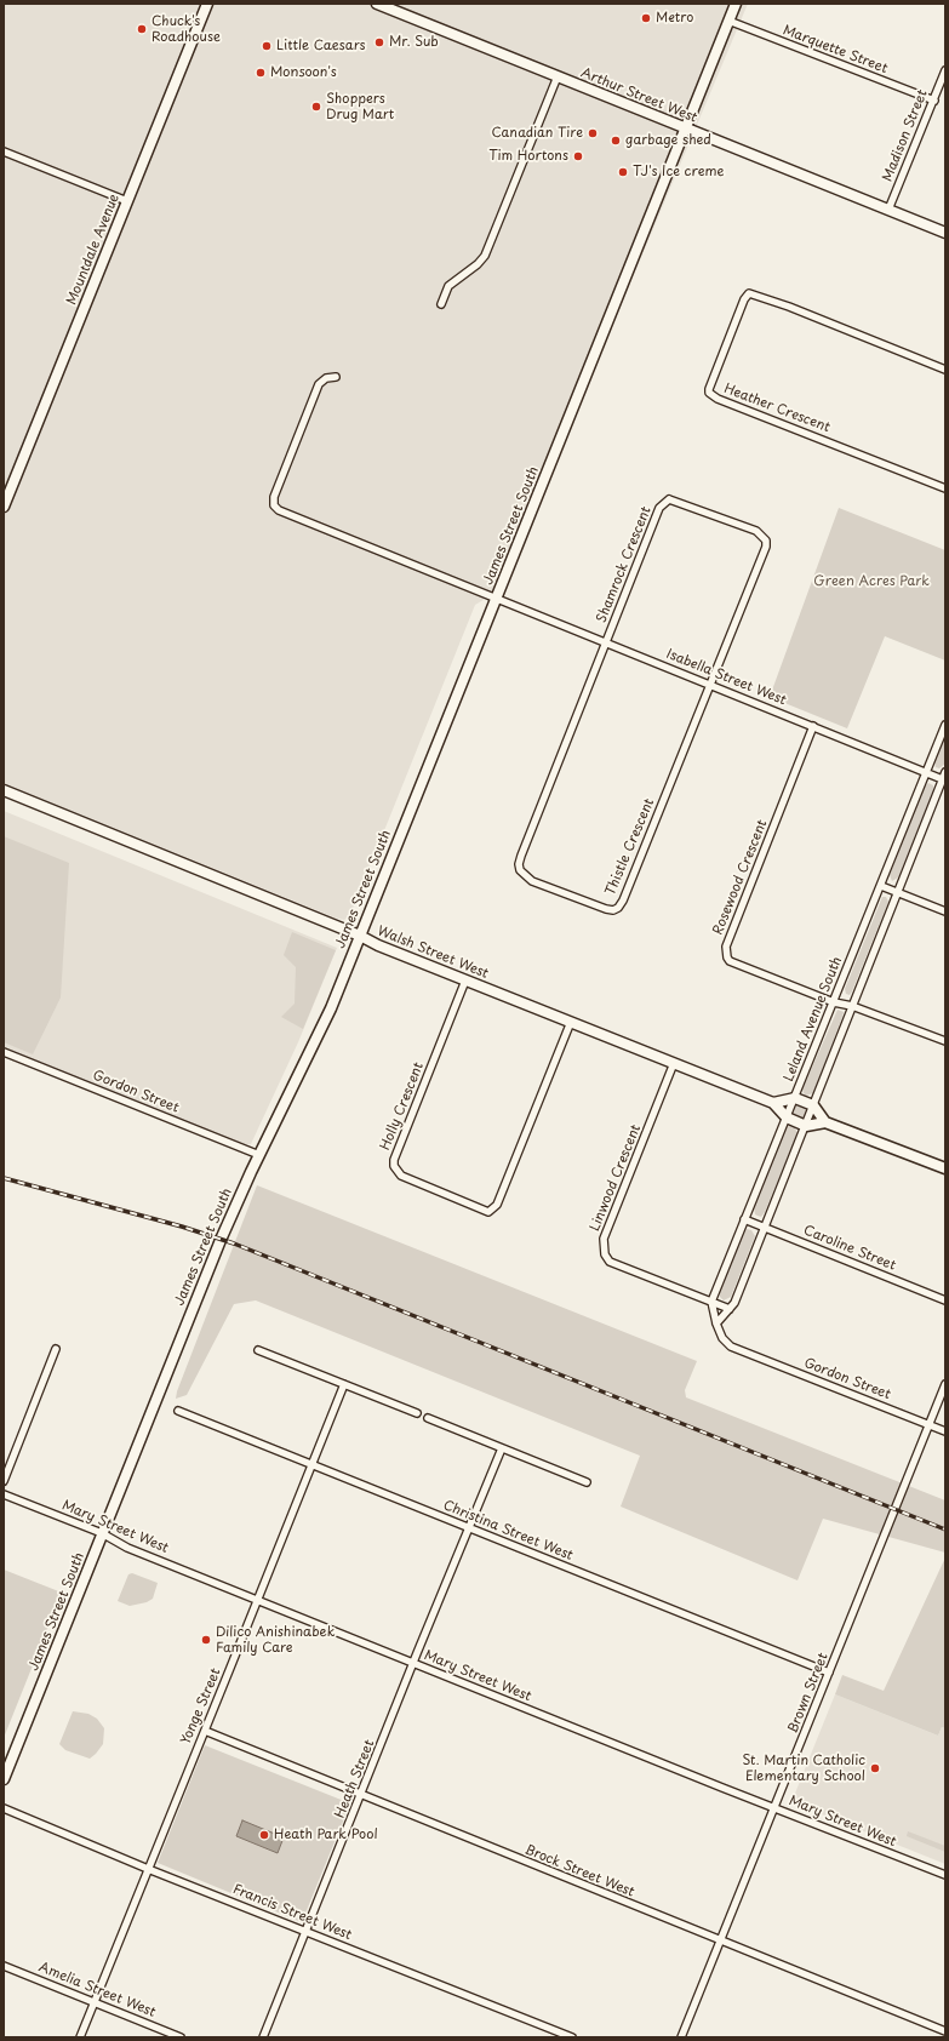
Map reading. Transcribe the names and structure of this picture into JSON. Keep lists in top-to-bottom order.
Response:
{
  "streets": {
    "street": [
      "Marquette Street",
      "Arthur Street West",
      "Madison Street",
      "Mountdale Avenue",
      "Heather Crescent",
      "James Street South",
      "Shamrock Crescent",
      "Isabella Street West",
      "Thistle Crescent",
      "Rosewood Crescent",
      "Walsh Street West",
      "Leland Avenue South",
      "Gordon Street",
      "Holly Crescent",
      "Linwood Crescent",
      "Caroline Street",
      "Mary Street West",
      "Christina Street West",
      "Brown Street",
      "Yonge Street",
      "Heath Street",
      "Brock Street West",
      "Francis Street West",
      "Amelia Street West"
    ]
  },
  "crossings": [
    ["Marquette Street", "Madison Street"],
    ["Marquette Street", "James Street South"],
    ["Arthur Street West", "Madison Street"],
    ["Arthur Street West", "James Street South"],
    ["James Street South", "Isabella Street West"],
    ["James Street South", "Walsh Street West"],
    ["James Street South", "Gordon Street"],
    ["James Street South", "Mary Street West"],
    ["Shamrock Crescent", "Isabella Street West"],
    ["Shamrock Crescent", "Thistle Crescent"],
    ["Isabella Street West", "Thistle Crescent"],
    ["Isabella Street West", "Rosewood Crescent"],
    ["Isabella Street West", "Leland Avenue South"],
    ["Rosewood Crescent", "Leland Avenue South"],
    ["Walsh Street West", "Leland Avenue South"],
    ["Walsh Street West", "Holly Crescent"],
    ["Walsh Street West", "Linwood Crescent"],
    ["Leland Avenue South", "Linwood Crescent"],
    ["Leland Avenue South", "Caroline Street"],
    ["Gordon Street", "Brown Street"],
    ["Mary Street West", "Brown Street"],
    ["Mary Street West", "Yonge Street"],
    ["Mary Street West", "Heath Street"],
    ["Christina Street West", "Brown Street"],
    ["Christina Street West", "Yonge Street"],
    ["Christina Street West", "Heath Street"],
    ["Brown Street", "Brock Street West"],
    ["Yonge Street", "Brock Street West"],
    ["Yonge Street", "Francis Street West"],
    ["Yonge Street", "Amelia Street West"],
    ["Heath Street", "Brock Street West"],
    ["Heath Street", "Francis Street West"]
  ],
  "parks": ["Green Acres Park"],
  "places": [
    "Metro",
    "Chuck's Roadhouse",
    "Mr. Sub",
    "Little Caesars",
    "Monsoon's",
    "Shoppers Drug Mart",
    "Canadian Tire",
    "garbage shed",
    "Tim Hortons",
    "TJ's Ice creme",
    "Dilico Anishinabek Family Care",
    "St. Martin Catholic Elementary School",
    "Heath Park Pool"
  ]
}
